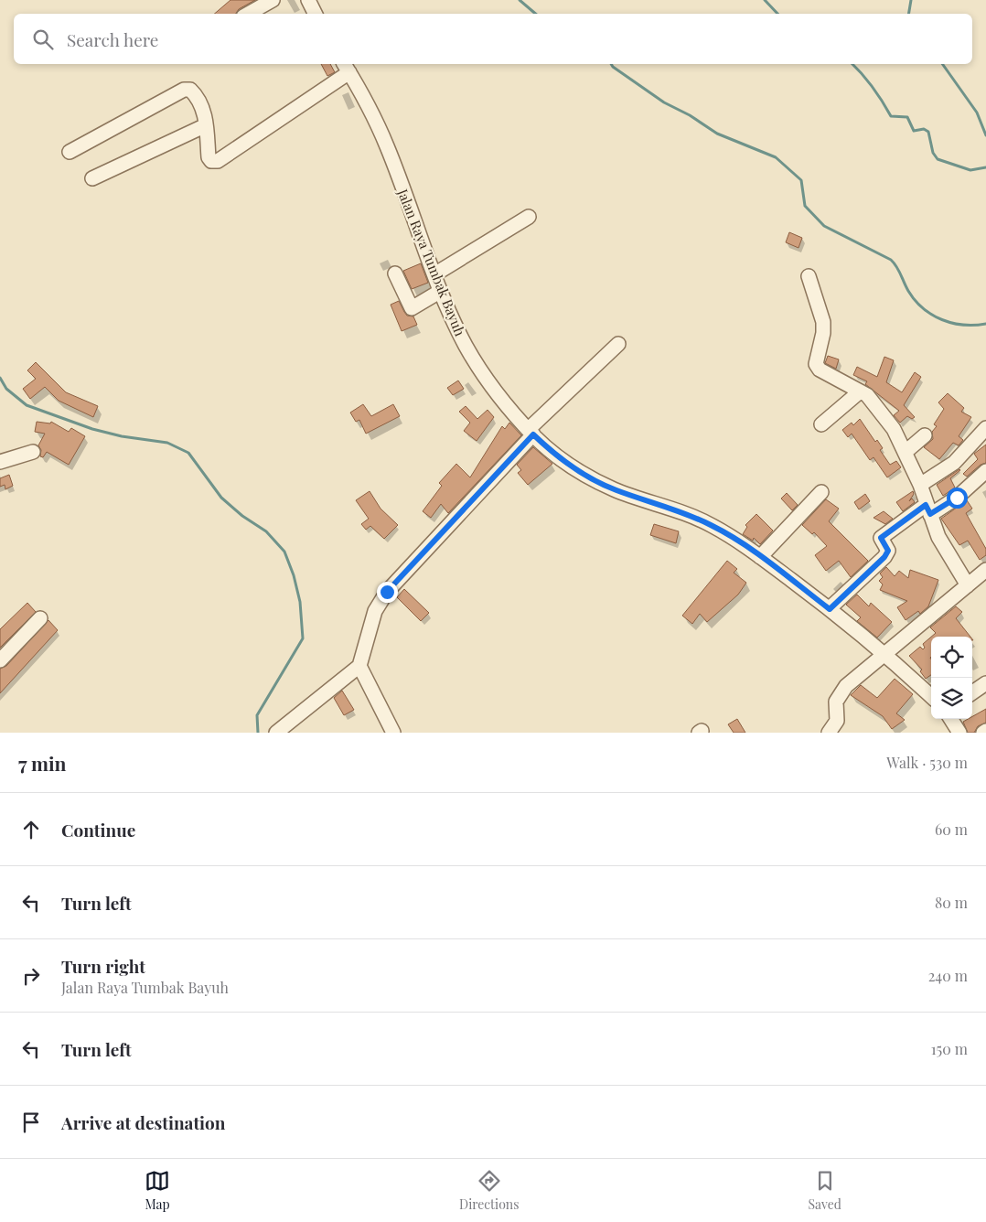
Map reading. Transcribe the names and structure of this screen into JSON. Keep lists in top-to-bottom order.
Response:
{
  "streets": {
    "street": ["Jalan Raya Tumbak Bayuh"]
  },
  "page": {
    "search": "Search here",
    "heading": ["7 min", "Walk · 530 m"],
    "list": [
      ["Continue", "60 m"],
      ["Turn left", "80 m"],
      ["Turn right", "Jalan Raya Tumbak Bayuh", "240 m"],
      ["Turn left", "150 m"],
      "Arrive at destination"
    ],
    "nav": ["Map", "Directions", "Saved"]
  }
}
